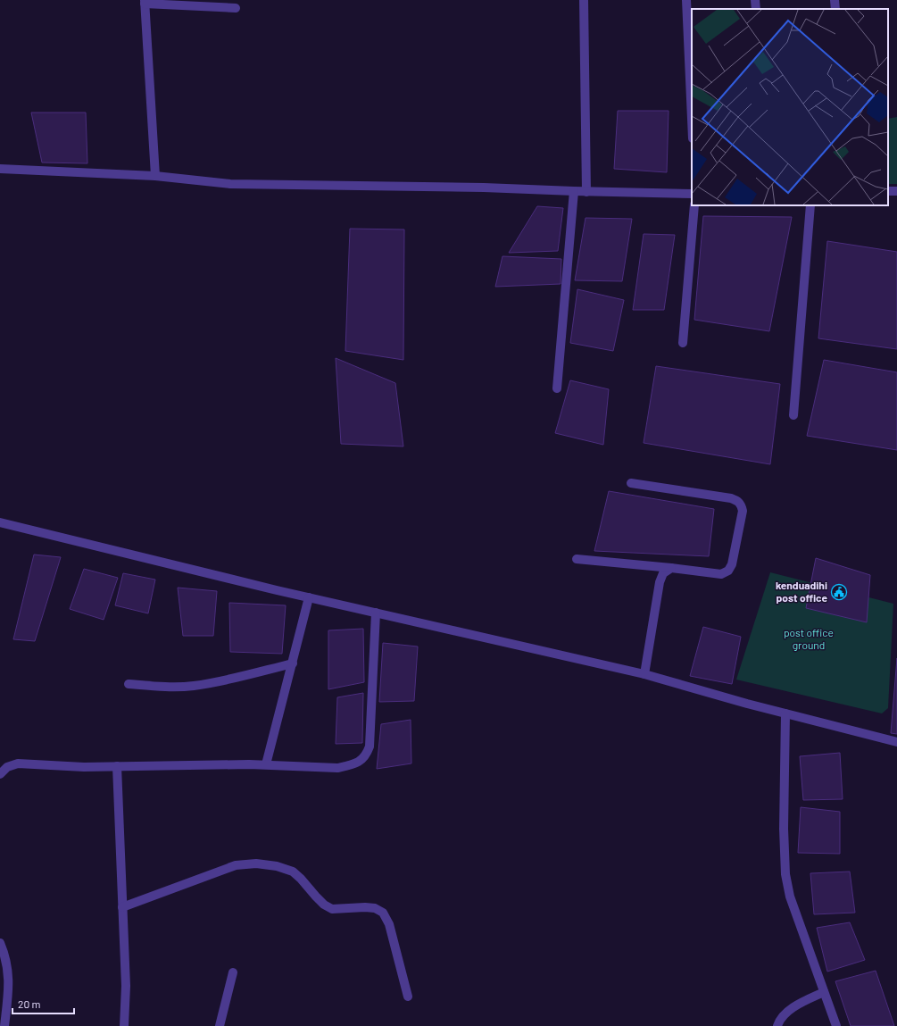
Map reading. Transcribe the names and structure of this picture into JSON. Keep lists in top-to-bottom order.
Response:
{
  "parks": ["post office ground"],
  "places": {
    "public building": ["kenduadihi post office"]
  },
  "scale_bar": "20 m"
}
